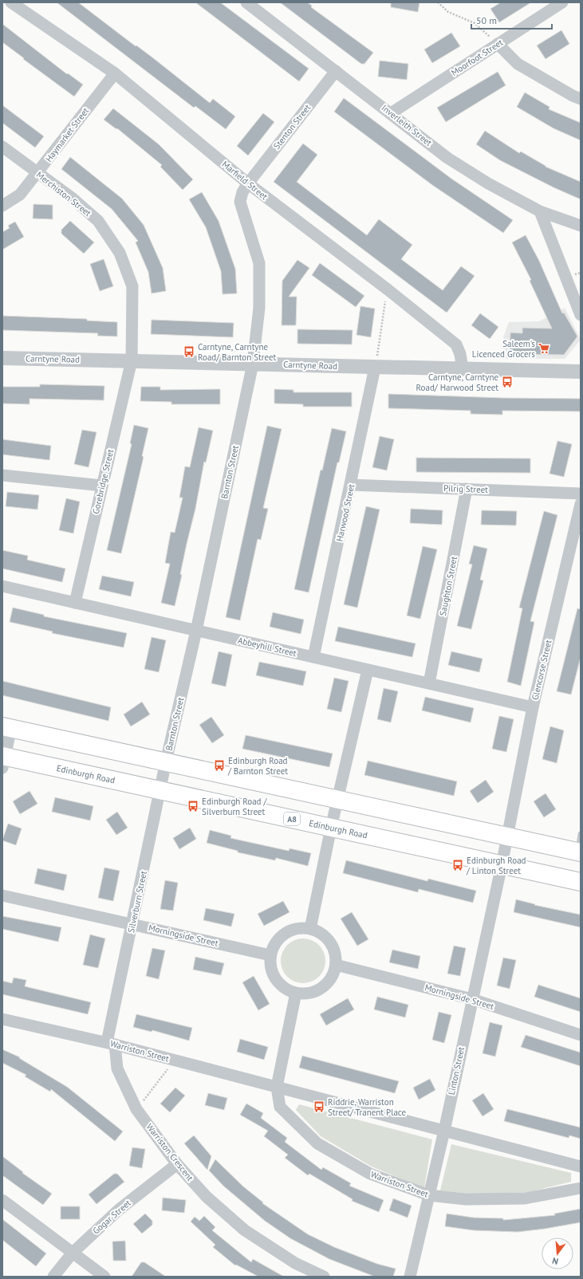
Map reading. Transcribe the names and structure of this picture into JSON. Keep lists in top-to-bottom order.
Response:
{
  "streets": {
    "main road": ["Edinburgh Road", "A8"],
    "street": [
      "Moorfoot Street",
      "Inverleith Street",
      "Stenton Street",
      "Haymarket Street",
      "Marfield Street",
      "Merchiston Street",
      "Carntyne Road",
      "Barnton Street",
      "Gorebridge Street",
      "Pilrig Street",
      "Harwood Street",
      "Saughton Street",
      "Abbeyhill Street",
      "Glencorse Street",
      "Silverburn Street",
      "Morningside Street",
      "Warriston Street",
      "Linton Street",
      "Warriston Crescent",
      "Gogar Street"
    ]
  },
  "crossings": [
    ["Moorfoot Street", "Inverleith Street"],
    ["Inverleith Street", "Stenton Street"],
    ["Stenton Street", "Marfield Street"],
    ["Stenton Street", "Barnton Street"],
    ["Haymarket Street", "Marfield Street"],
    ["Haymarket Street", "Merchiston Street"],
    ["Marfield Street", "Carntyne Road"],
    ["Marfield Street", "Barnton Street"],
    ["Merchiston Street", "Carntyne Road"],
    ["Merchiston Street", "Gorebridge Street"],
    ["Carntyne Road", "Barnton Street"],
    ["Carntyne Road", "Gorebridge Street"],
    ["Carntyne Road", "Harwood Street"],
    ["Barnton Street", "Abbeyhill Street"],
    ["Barnton Street", "Silverburn Street"],
    ["Gorebridge Street", "Abbeyhill Street"],
    ["Pilrig Street", "Harwood Street"],
    ["Pilrig Street", "Saughton Street"],
    ["Harwood Street", "Abbeyhill Street"],
    ["Saughton Street", "Abbeyhill Street"],
    ["Abbeyhill Street", "Glencorse Street"],
    ["Glencorse Street", "Edinburgh Road"],
    ["Glencorse Street", "Linton Street"],
    ["Edinburgh Road", "Silverburn Street"],
    ["Edinburgh Road", "Linton Street"],
    ["Silverburn Street", "Morningside Street"],
    ["Silverburn Street", "Warriston Street"],
    ["Silverburn Street", "Warriston Crescent"],
    ["Morningside Street", "Linton Street"],
    ["Warriston Street", "Linton Street"],
    ["Warriston Street", "Warriston Crescent"],
    ["Warriston Crescent", "Gogar Street"]
  ],
  "places": {
    "supermarket": ["Saleem's Licenced Grocers"],
    "bus stop": [
      "Carntyne, Carntyne Road/ Barnton Street",
      "Carntyne, Carntyne Road/ Harwood Street",
      "Edinburgh Road / Barnton Street",
      "Edinburgh Road / Silverburn Street",
      "Edinburgh Road / Linton Street",
      "Riddrie, Warriston Street/ Tranent Place"
    ]
  },
  "scale_bar": "50 m",
  "north": "bottom"
}
